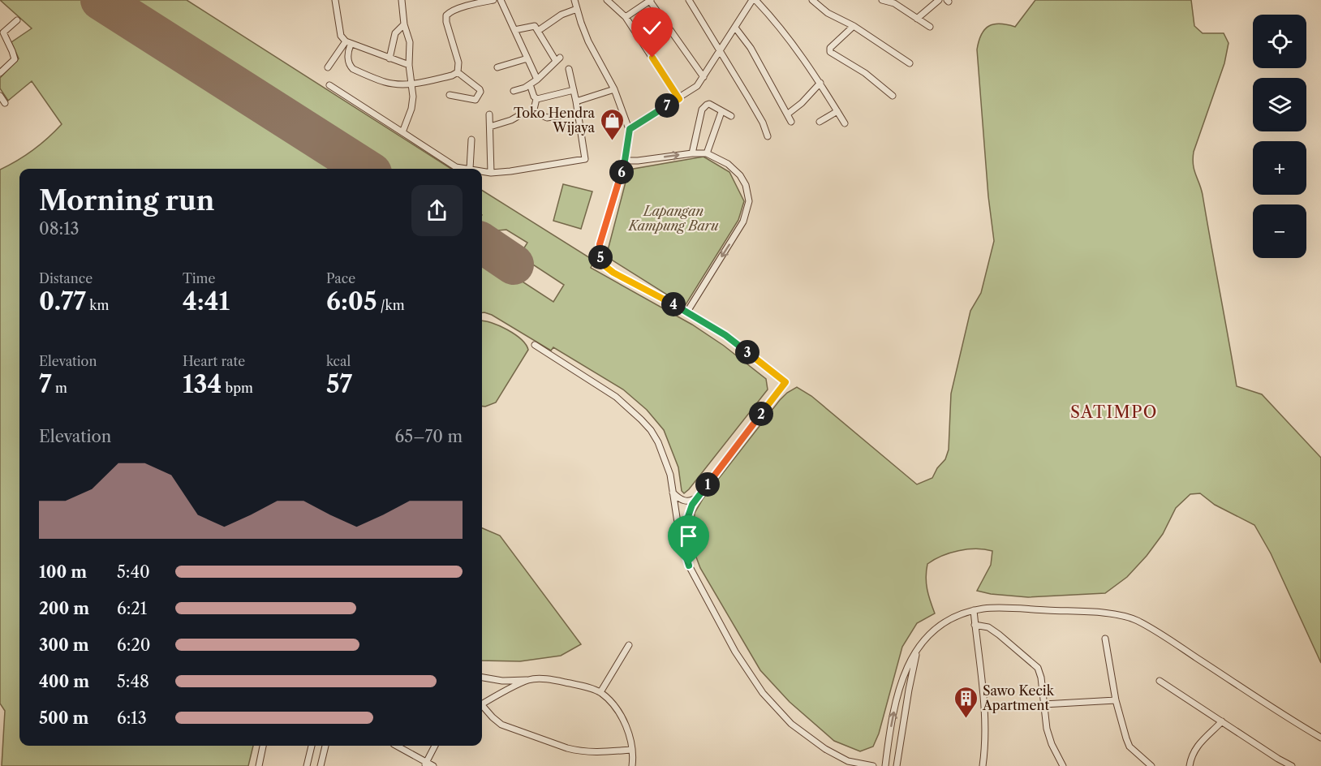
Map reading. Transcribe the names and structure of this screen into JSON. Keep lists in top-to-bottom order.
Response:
{
  "districts": ["SATIMPO"],
  "parks": ["Lapangan Kampung Baru"],
  "places": {
    "shop": ["Toko Hendra Wijaya"],
    "building": ["Sawo Kecik Apartment"]
  },
  "page": {
    "map_buttons": ["+", "−"],
    "pins": [
      "7",
      "6",
      "5",
      "4",
      "3",
      "2",
      "1"
    ],
    "heading": ["Morning run", "08:13"],
    "stats": [
      ["Distance", "0.77 km"],
      ["Time", "4:41"],
      ["Pace", "6:05 /km"],
      ["Elevation", "7 m"],
      ["Heart rate", "134 bpm"],
      ["kcal", "57"]
    ],
    "chart": ["Elevation", "65–70 m"],
    "list": [
      {
        "name": "100 m",
        "note": "5:40"
      },
      {
        "name": "200 m",
        "note": "6:21"
      },
      {
        "name": "300 m",
        "note": "6:20"
      },
      {
        "name": "400 m",
        "note": "5:48"
      },
      {
        "name": "500 m",
        "note": "6:13"
      }
    ]
  }
}
